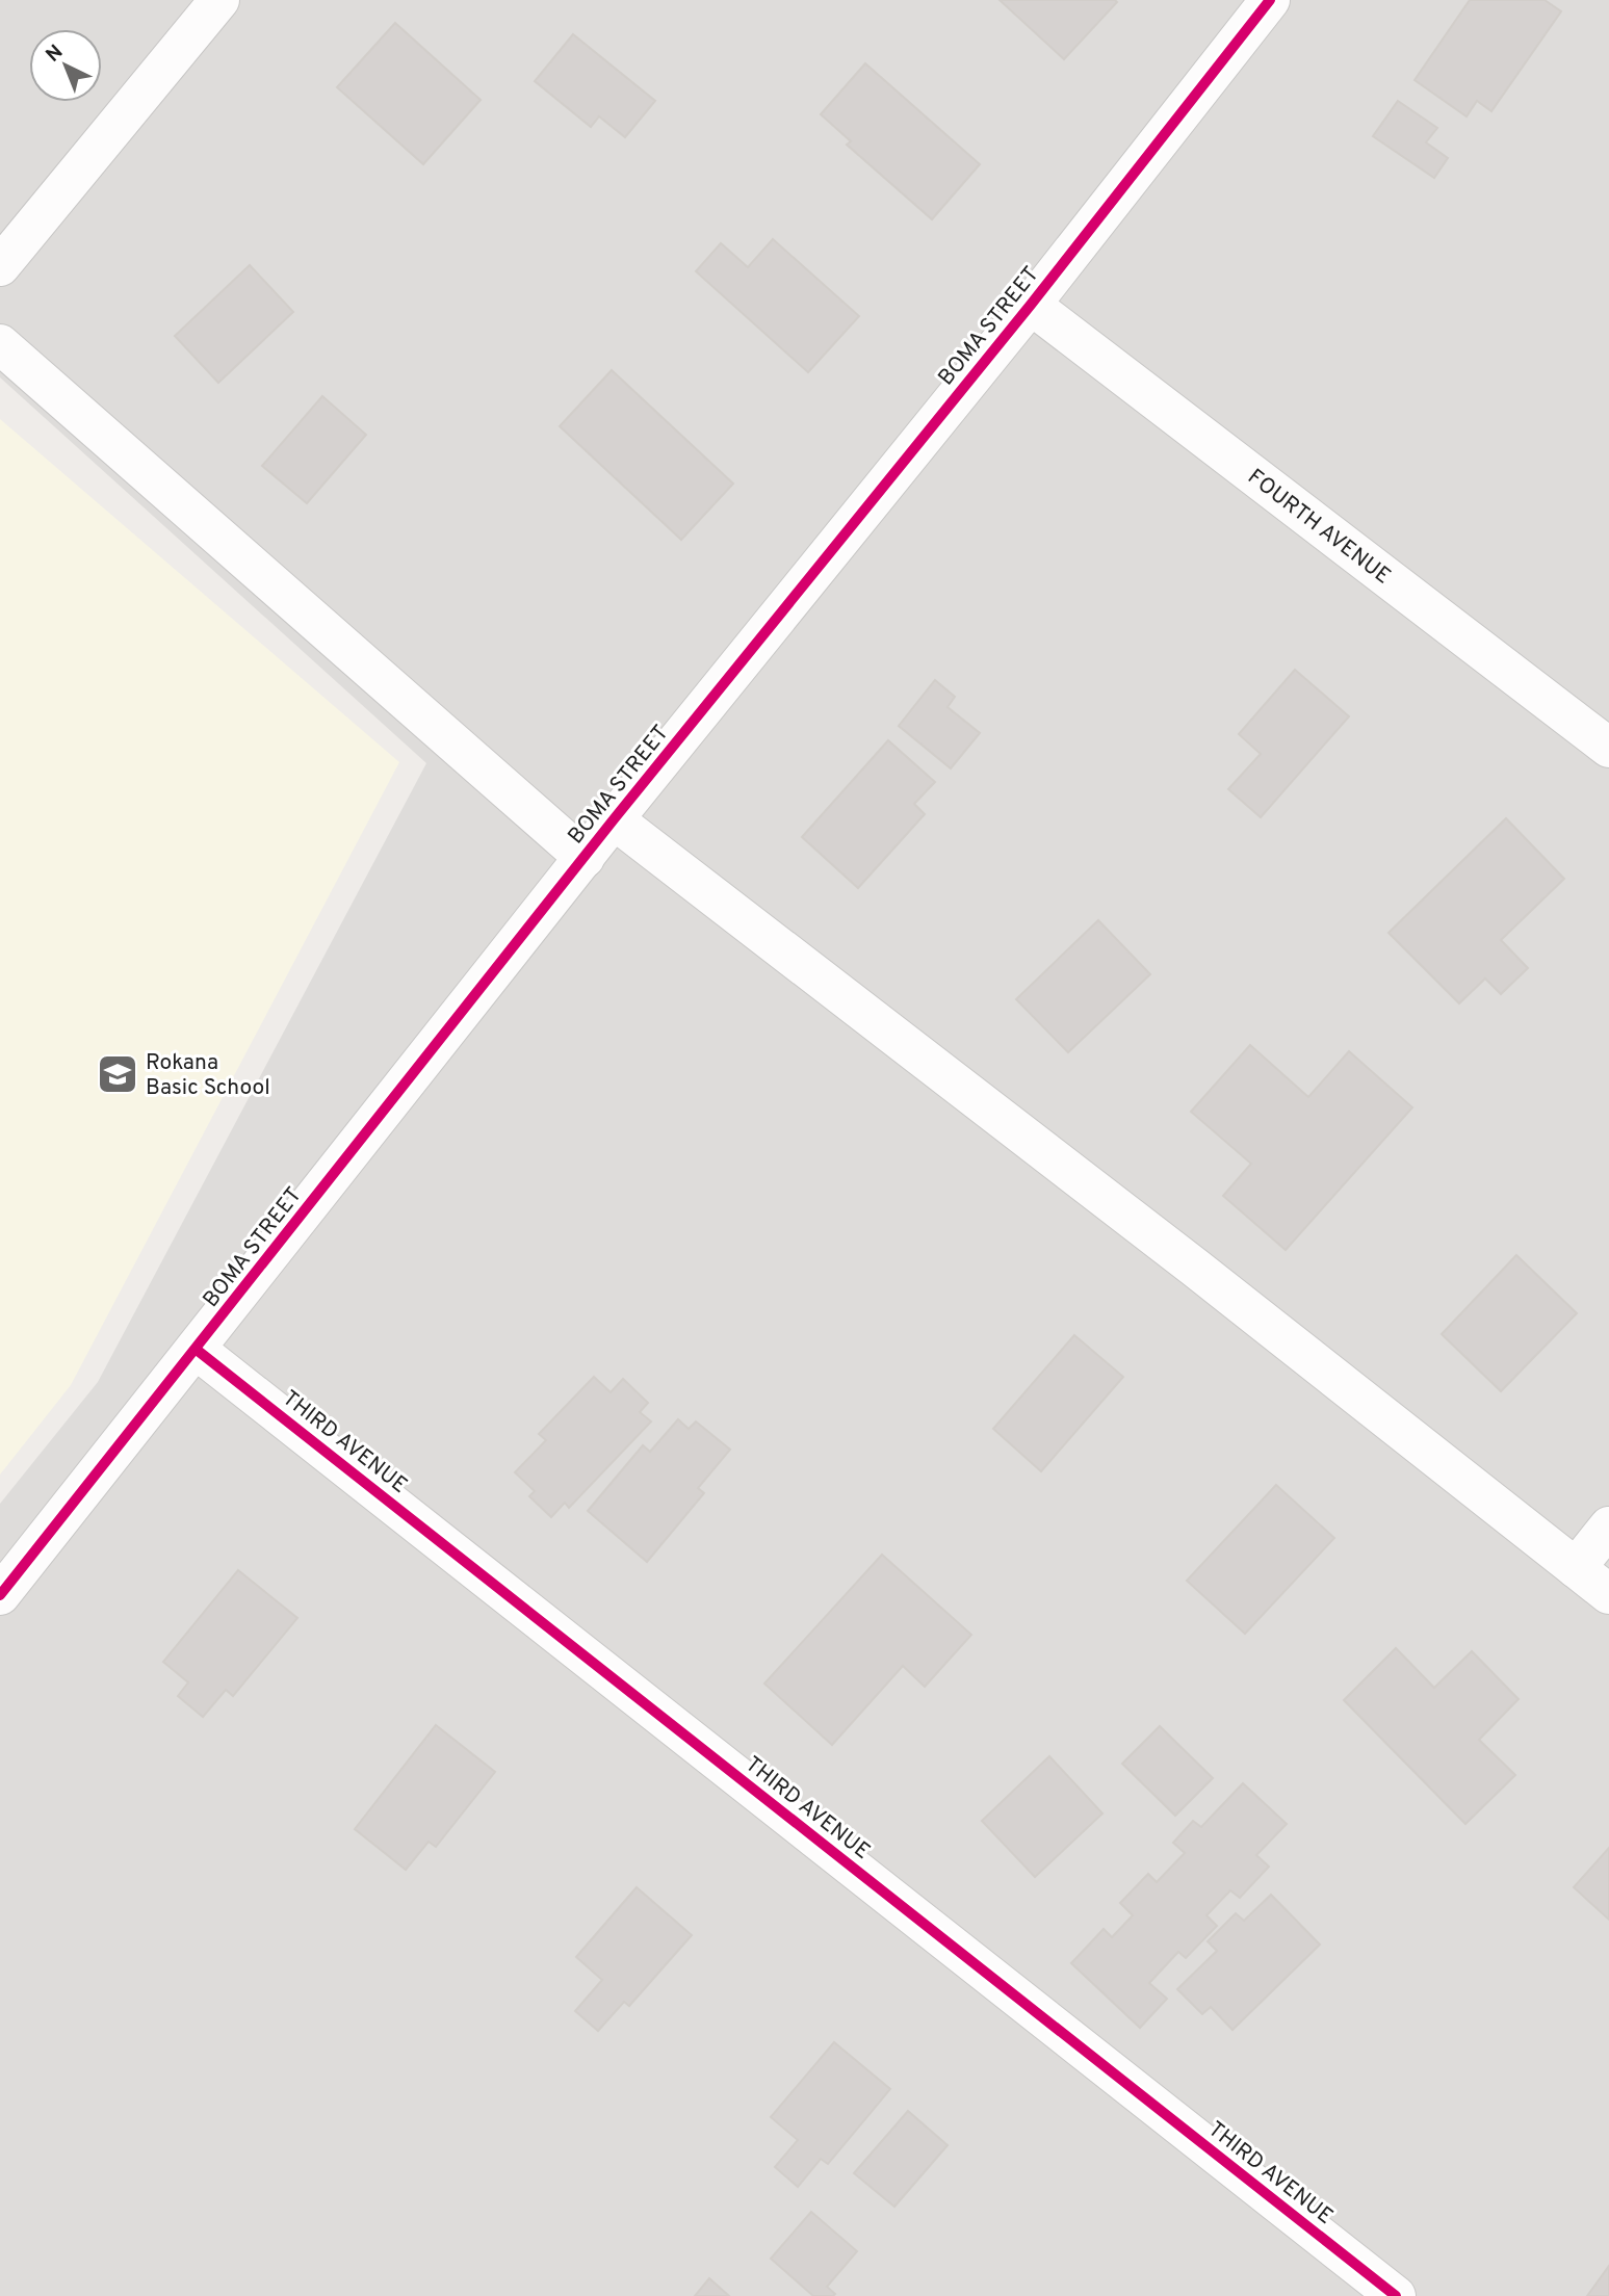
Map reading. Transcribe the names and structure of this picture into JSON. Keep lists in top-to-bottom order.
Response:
{
  "streets": {
    "street": ["BOMA STREET", "FOURTH AVENUE", "THIRD AVENUE"]
  },
  "crossings": [
    ["BOMA STREET", "FOURTH AVENUE"],
    ["BOMA STREET", "THIRD AVENUE"]
  ],
  "places": {
    "school or university": ["Rokana Basic School"]
  },
  "north": "top left"
}
